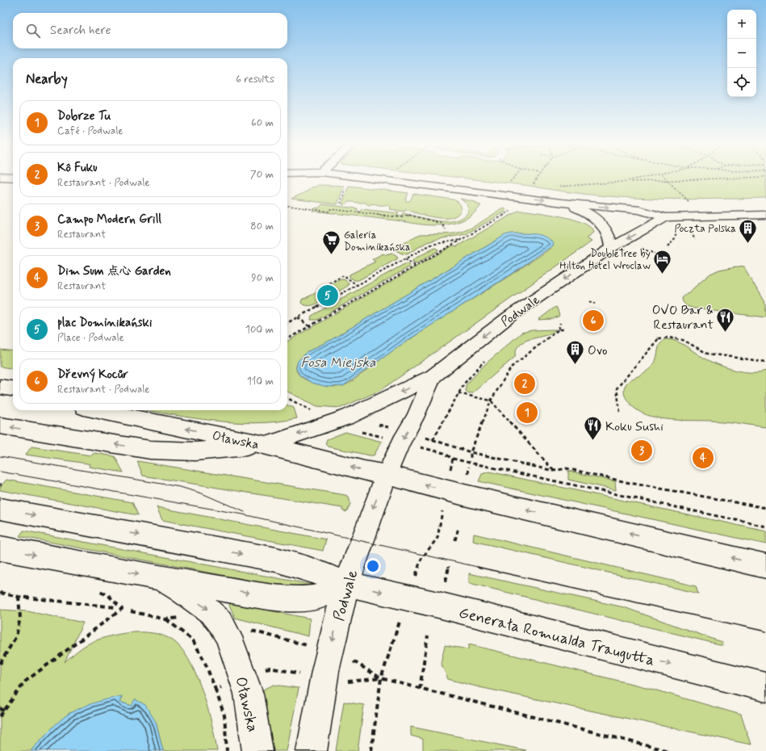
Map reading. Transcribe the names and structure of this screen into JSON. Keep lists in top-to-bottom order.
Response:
{
  "streets": {
    "main road": ["Podwale", "Oławska", "Generała Romualda Traugutta"]
  },
  "crossings": [
    ["Podwale", "Oławska"],
    ["Podwale", "Generała Romualda Traugutta"],
    ["Oławska", "Generała Romualda Traugutta"]
  ],
  "one_way": ["Podwale"],
  "water": ["Fosa Miejska"],
  "places": {
    "building": ["Poczta Polska", "Ovo"],
    "supermarket": ["Galeria Dominikańska"],
    "hotel": ["DoubleTree by Hilton Hotel Wroclaw"],
    "restaurant": ["OVO Bar & Restaurant", "Koku Sushi"]
  },
  "page": {
    "map_buttons": ["+", "−"],
    "search": "Search here",
    "heading": ["Nearby", "6 results"],
    "list": [
      {
        "mark": "1",
        "name": "Dobrze Tu",
        "note": "Café · Podwale",
        "value": "60 m"
      },
      {
        "mark": "2",
        "name": "Kô Fuku",
        "note": "Restaurant · Podwale",
        "value": "70 m"
      },
      {
        "mark": "3",
        "name": "Campo Modern Grill",
        "note": "Restaurant",
        "value": "80 m"
      },
      {
        "mark": "4",
        "name": "Dim Sum 点心 Garden",
        "note": "Restaurant",
        "value": "90 m"
      },
      {
        "mark": "5",
        "name": "plac Dominikański",
        "note": "Place · Podwale",
        "value": "100 m"
      },
      {
        "mark": "6",
        "name": "Dřevný Kocůr",
        "note": "Restaurant · Podwale",
        "value": "110 m"
      }
    ],
    "pins": [
      "5",
      "6",
      "2",
      "1",
      "3",
      "4"
    ]
  }
}
